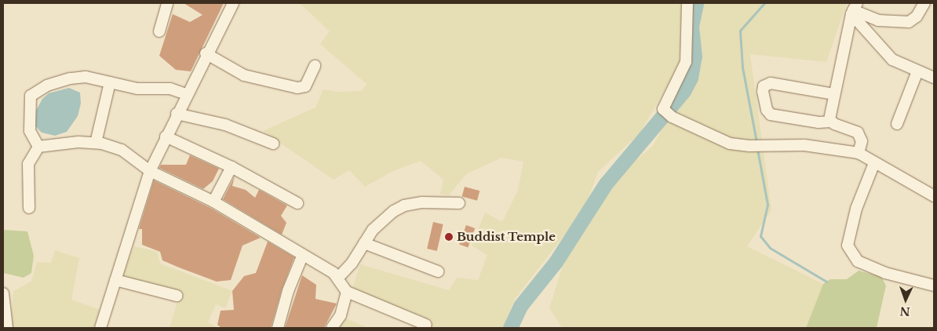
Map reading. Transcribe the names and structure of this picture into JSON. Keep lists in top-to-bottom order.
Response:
{
  "places": ["Buddist Temple"],
  "north": "bottom"
}
